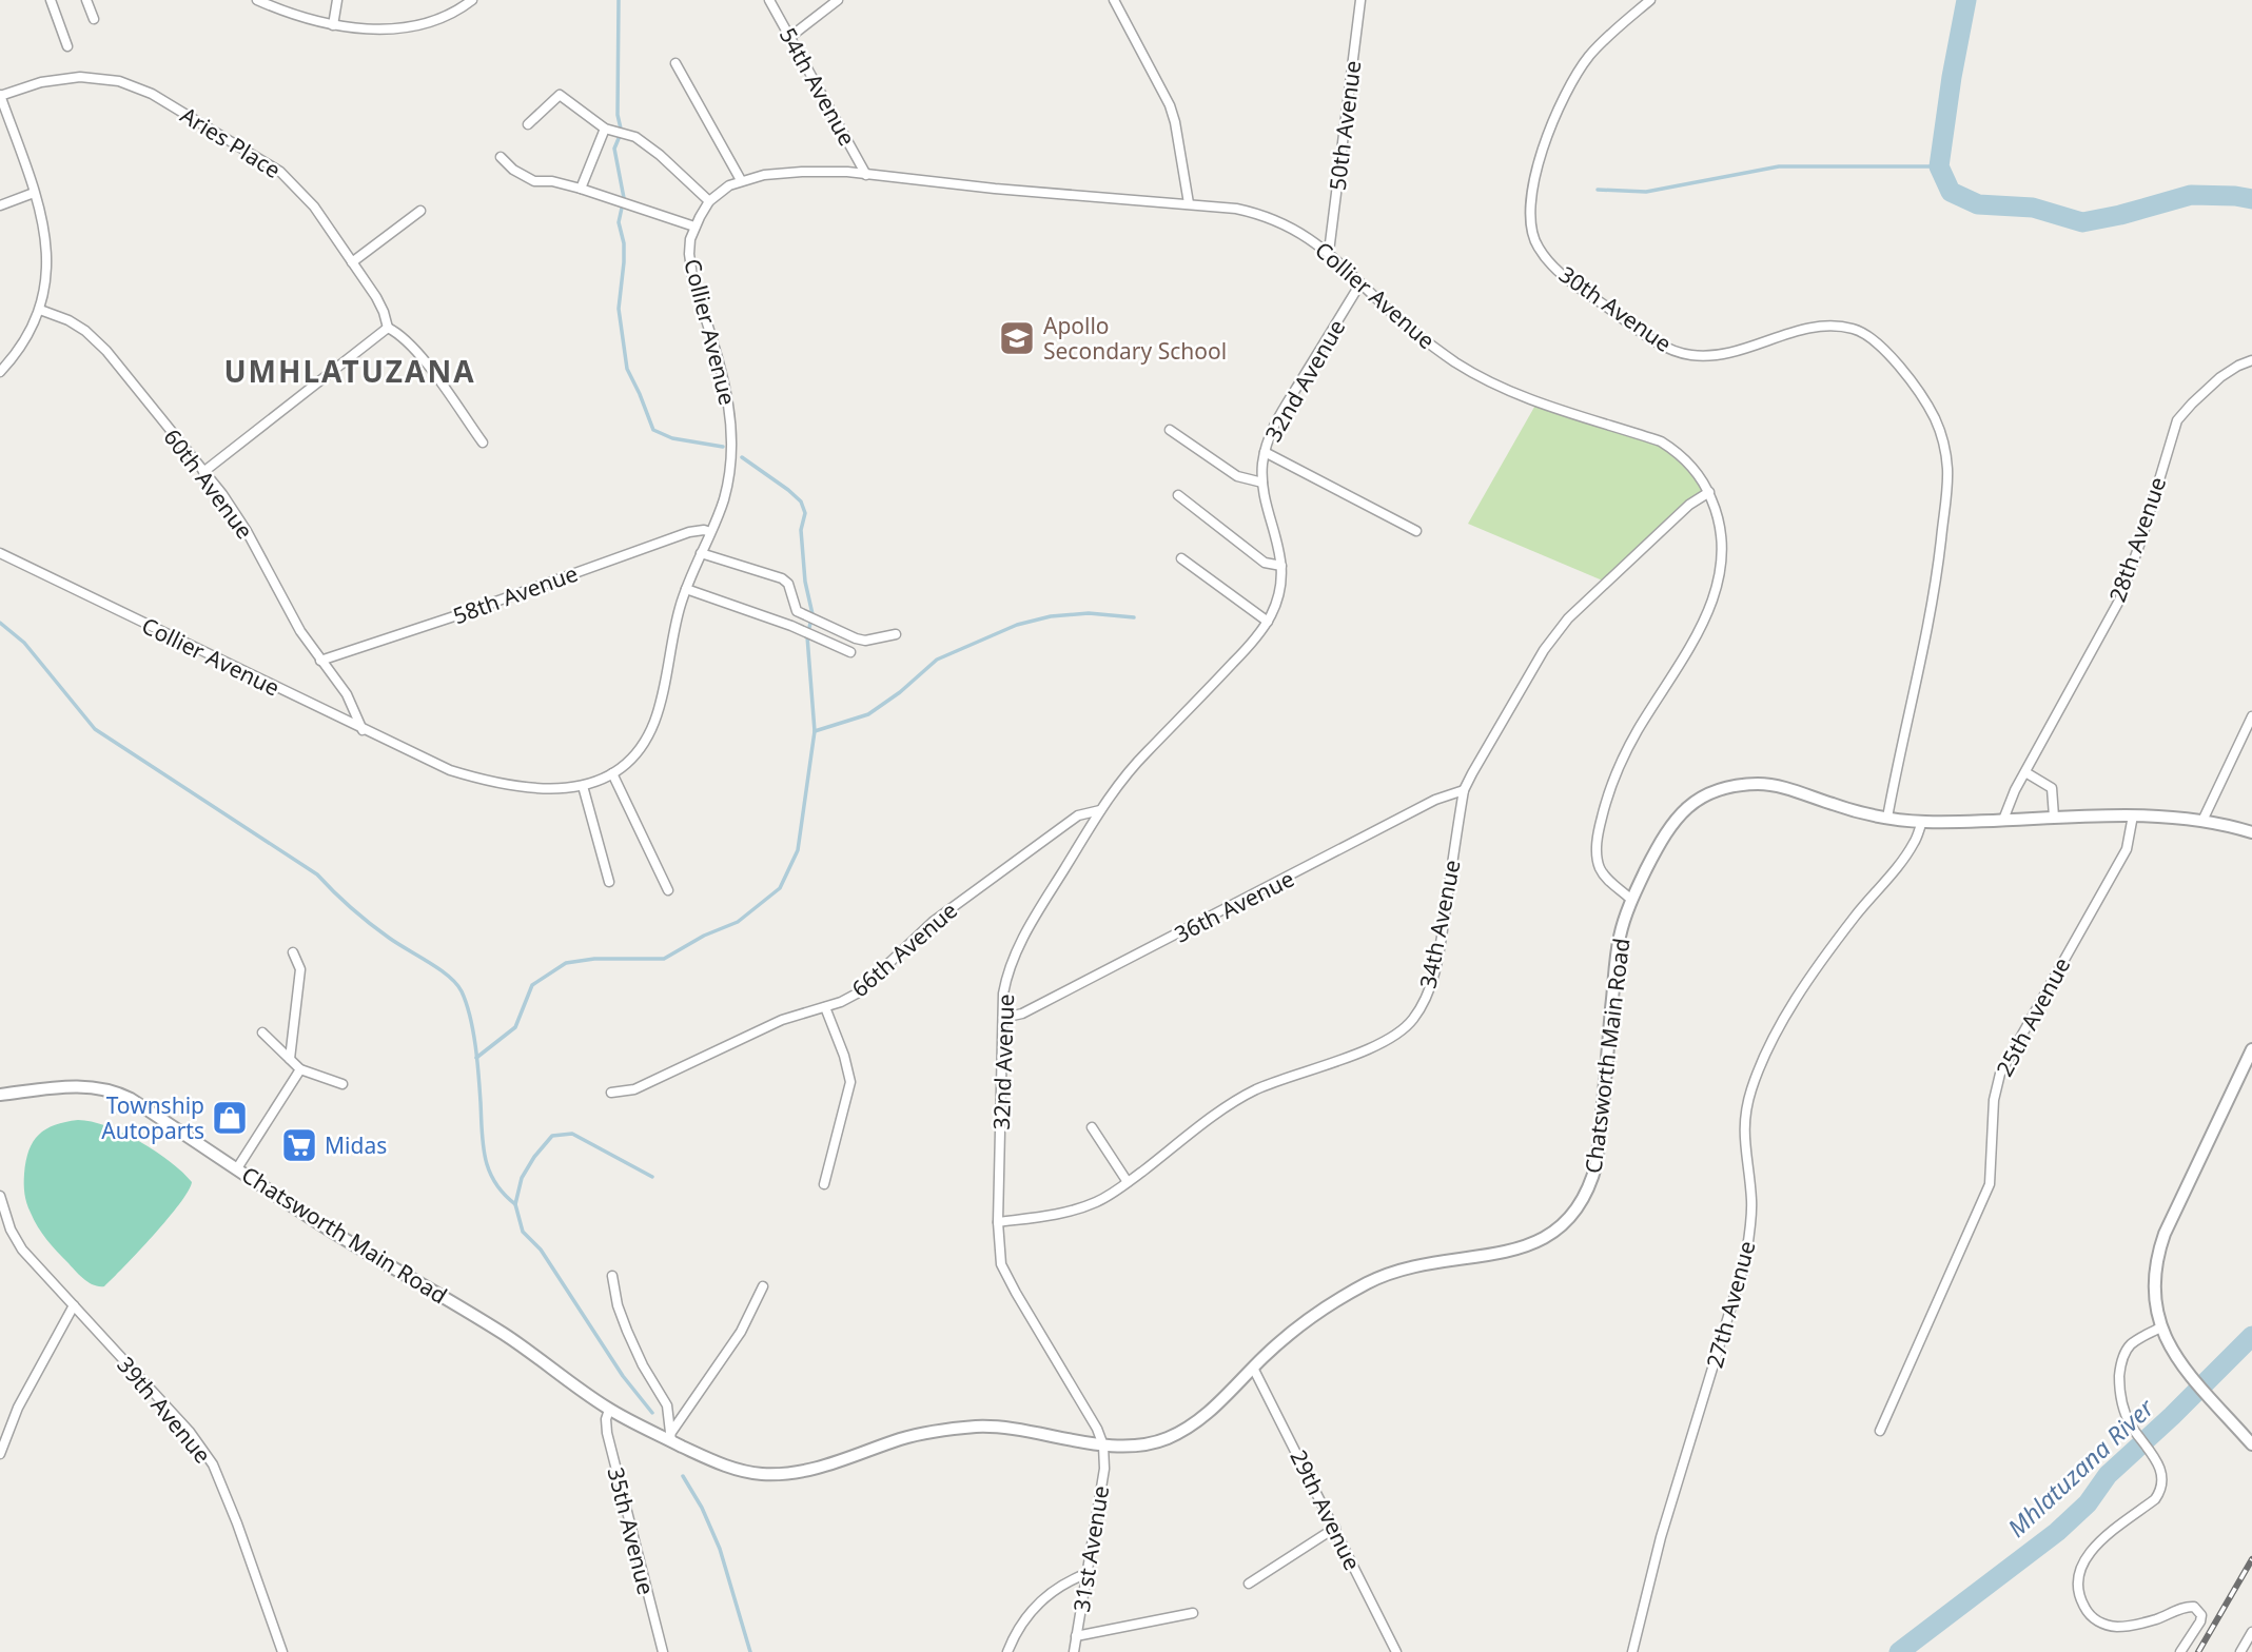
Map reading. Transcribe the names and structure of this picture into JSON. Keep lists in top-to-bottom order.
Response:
{
  "streets": {
    "street": [
      "54th Avenue",
      "50th Avenue",
      "Aries Place",
      "Collier Avenue",
      "30th Avenue",
      "32nd Avenue",
      "60th Avenue",
      "28th Avenue",
      "58th Avenue",
      "36th Avenue",
      "34th Avenue",
      "66th Avenue",
      "25th Avenue",
      "Chatsworth Main Road",
      "27th Avenue",
      "39th Avenue",
      "29th Avenue",
      "35th Avenue",
      "31st Avenue"
    ]
  },
  "crossings": [
    ["54th Avenue", "Collier Avenue"],
    ["50th Avenue", "Collier Avenue"],
    ["Collier Avenue", "32nd Avenue"],
    ["Collier Avenue", "60th Avenue"],
    ["Collier Avenue", "58th Avenue"],
    ["Collier Avenue", "34th Avenue"],
    ["Collier Avenue", "Chatsworth Main Road"],
    ["30th Avenue", "Chatsworth Main Road"],
    ["32nd Avenue", "36th Avenue"],
    ["32nd Avenue", "34th Avenue"],
    ["32nd Avenue", "66th Avenue"],
    ["32nd Avenue", "Chatsworth Main Road"],
    ["32nd Avenue", "31st Avenue"],
    ["60th Avenue", "58th Avenue"],
    ["28th Avenue", "Chatsworth Main Road"],
    ["36th Avenue", "34th Avenue"],
    ["25th Avenue", "Chatsworth Main Road"],
    ["Chatsworth Main Road", "27th Avenue"],
    ["Chatsworth Main Road", "29th Avenue"],
    ["Chatsworth Main Road", "35th Avenue"],
    ["Chatsworth Main Road", "31st Avenue"]
  ],
  "districts": ["UMHLATUZANA"],
  "water": ["Mhlatuzana River"],
  "places": {
    "school or university": ["Apollo Secondary School"],
    "shop": ["Township Autoparts"],
    "supermarket": ["Midas"]
  }
}
